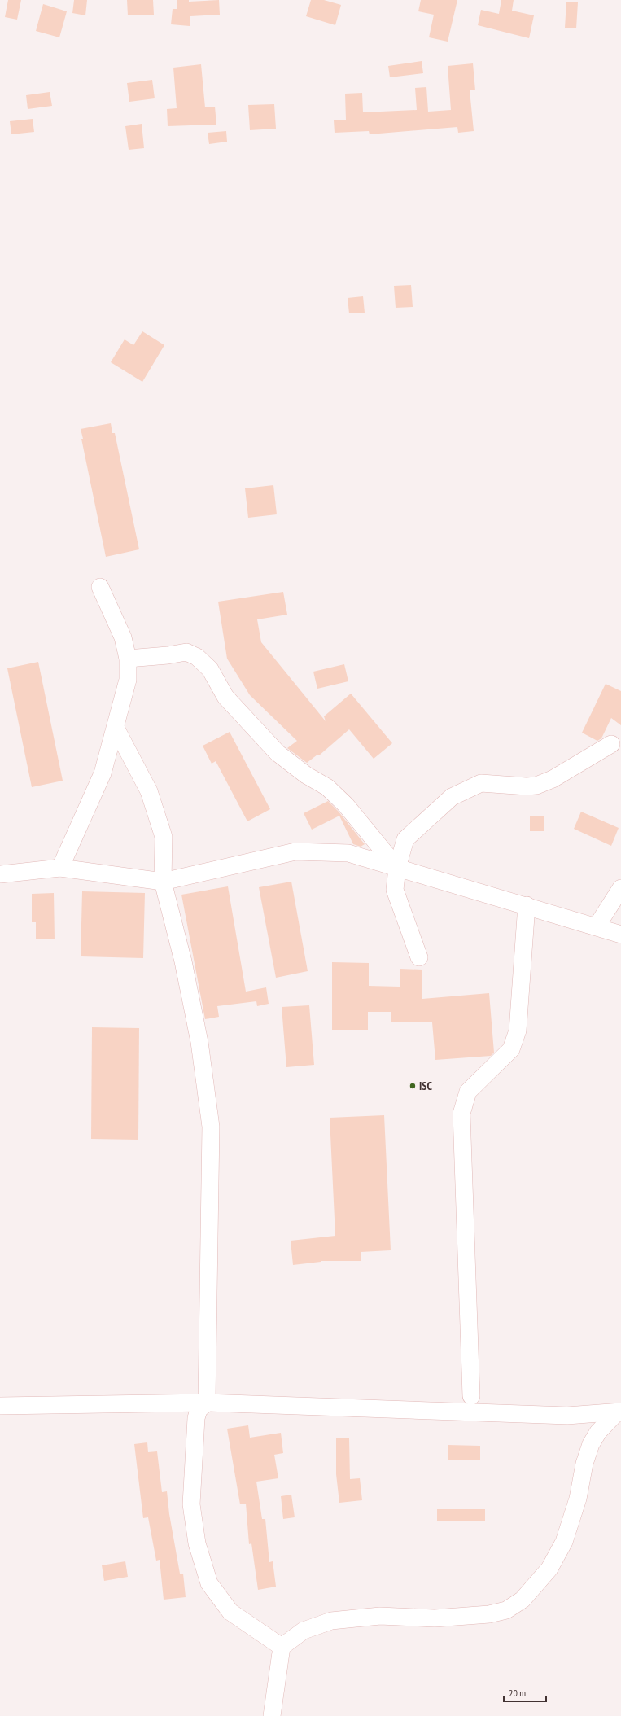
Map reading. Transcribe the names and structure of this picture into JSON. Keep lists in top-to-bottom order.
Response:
{
  "places": ["ISC"],
  "scale_bar": "20 m"
}
